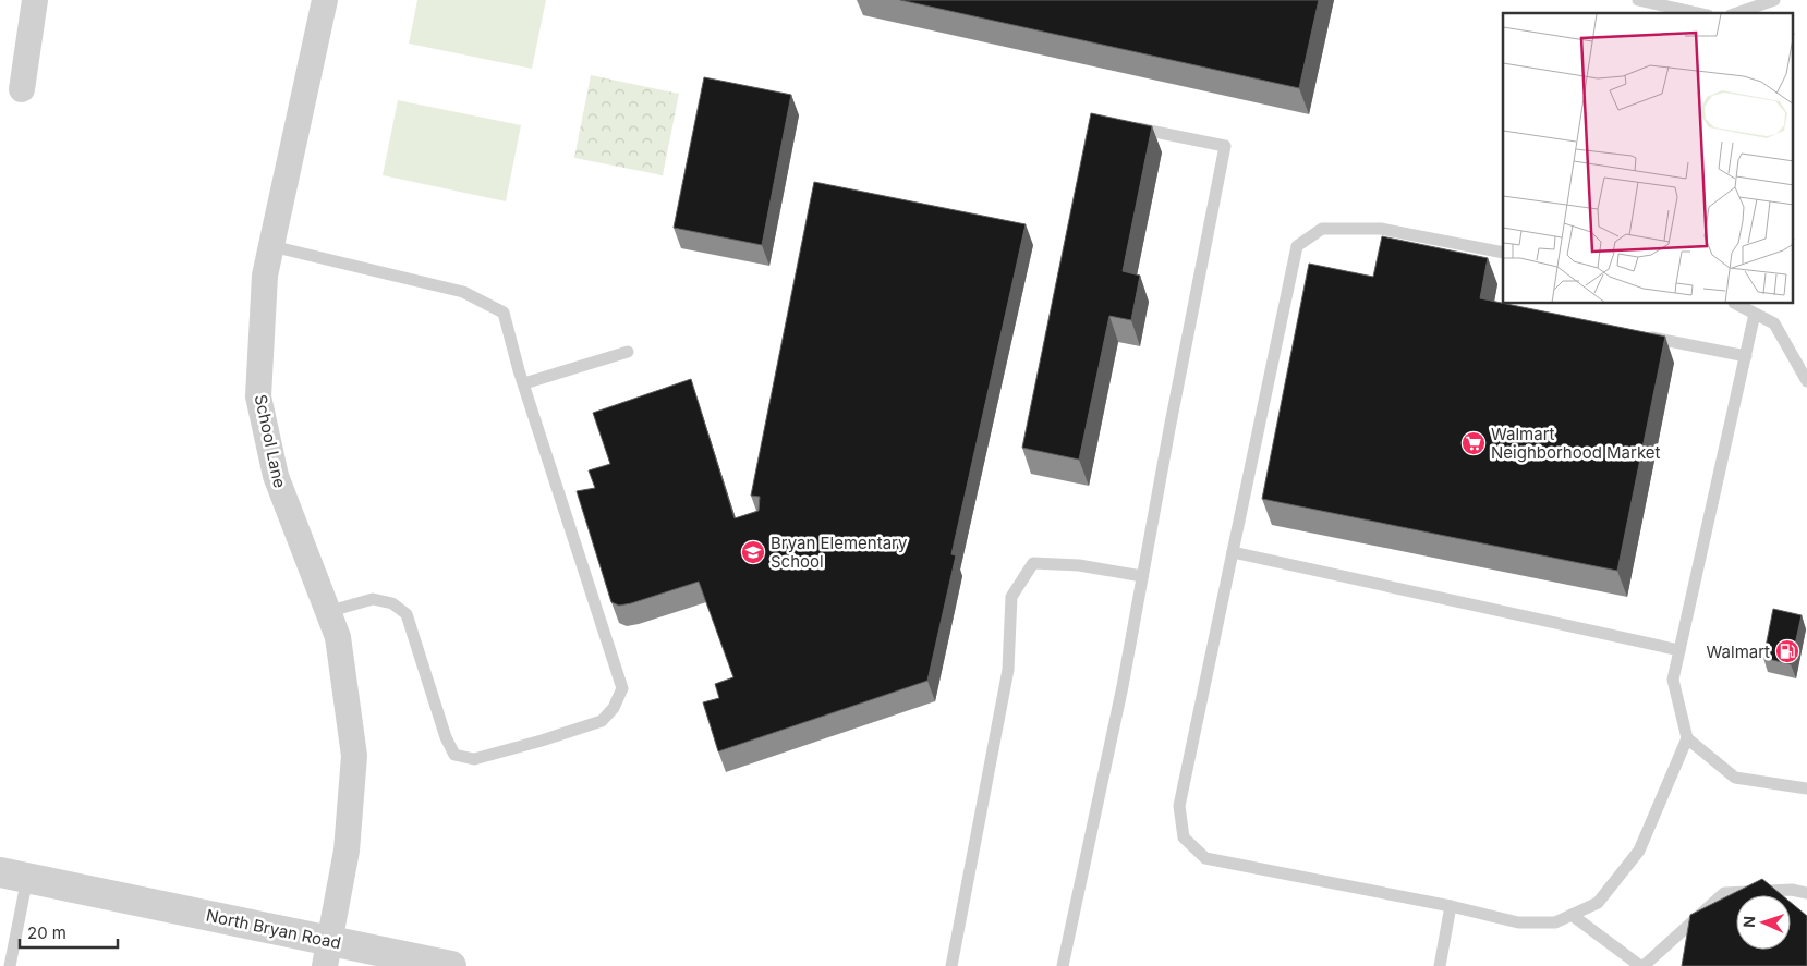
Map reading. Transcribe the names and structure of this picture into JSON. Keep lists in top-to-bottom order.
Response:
{
  "streets": {
    "street": ["School Lane", "North Bryan Road"]
  },
  "crossings": [
    ["School Lane", "North Bryan Road"]
  ],
  "places": {
    "supermarket": ["Walmart Neighborhood Market"],
    "school or university": ["Bryan Elementary School"],
    "fuel station": ["Walmart"]
  },
  "scale_bar": "20 m",
  "north": "left"
}
